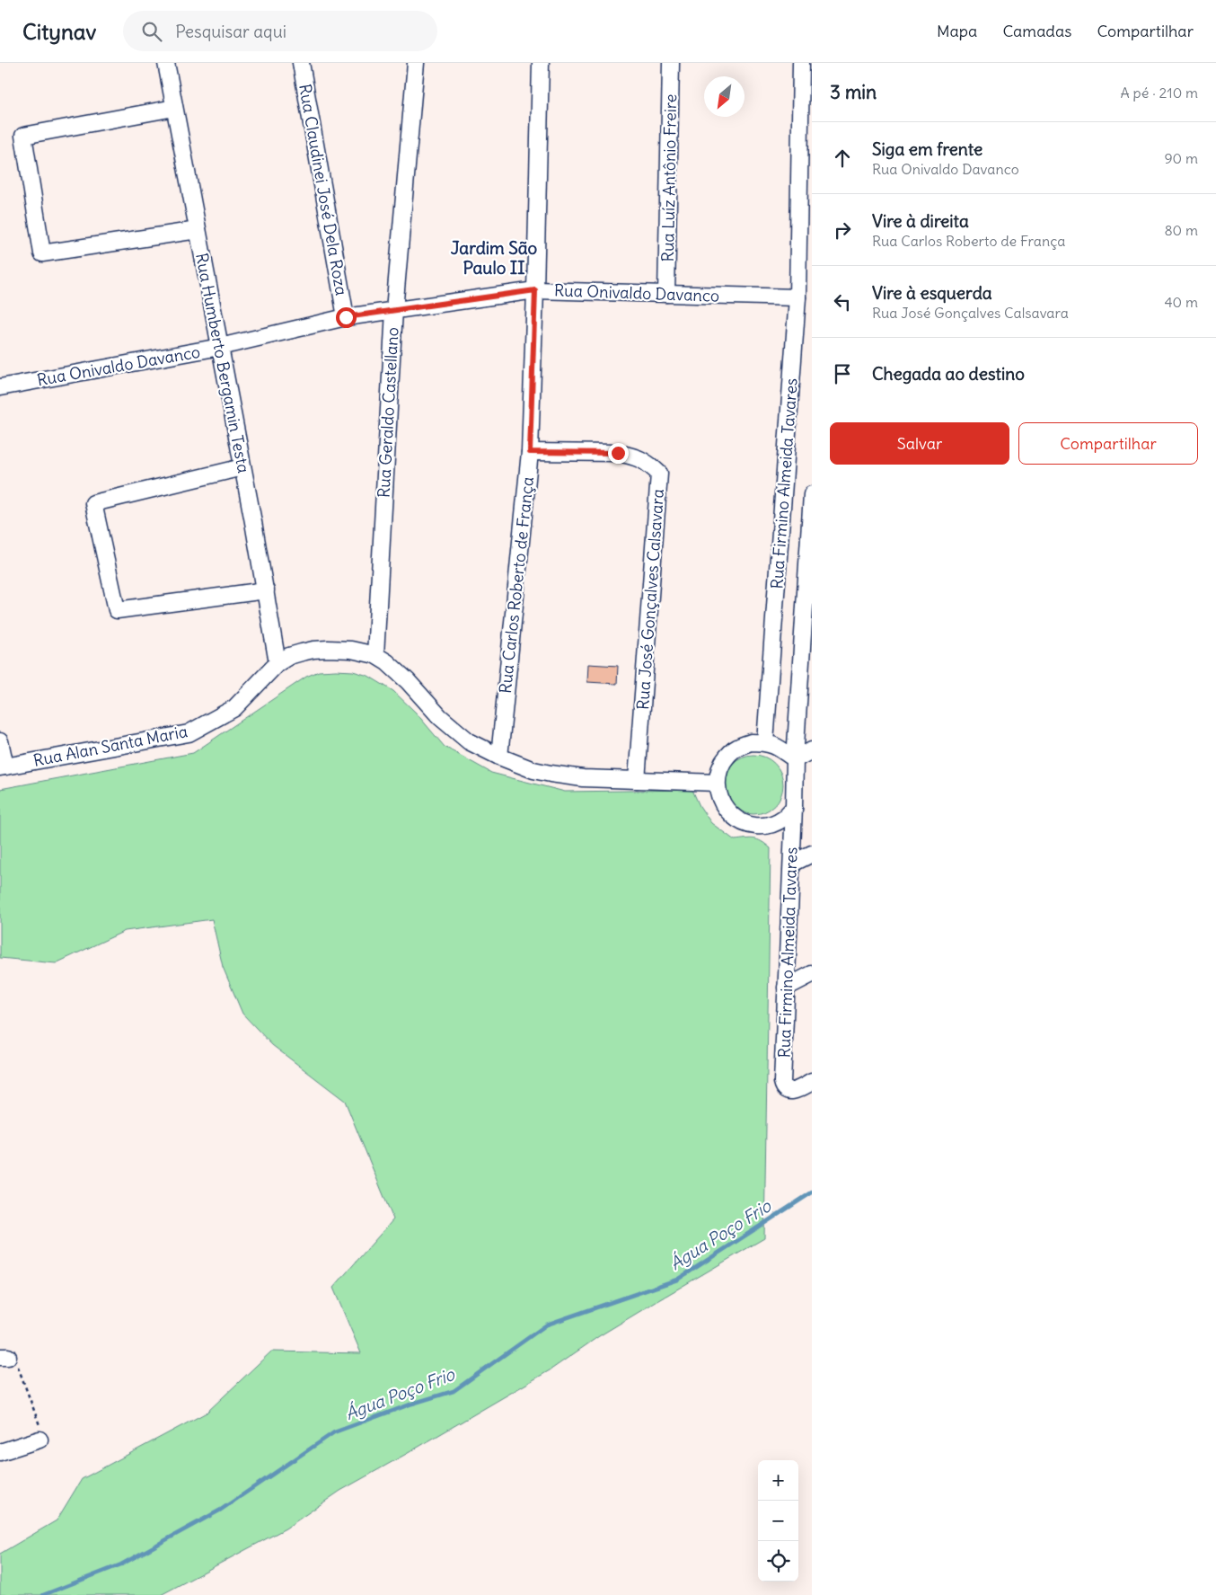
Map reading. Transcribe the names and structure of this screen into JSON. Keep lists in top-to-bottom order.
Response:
{
  "streets": {
    "street": [
      "Rua Luíz Antônio Freire",
      "Rua Claudinei José Dela Roza",
      "Rua Onivaldo Davanco",
      "Rua Humberto Bergamin Testa",
      "Rua Geraldo Castellano",
      "Rua Firmino Almeida Tavares",
      "Rua Carlos Roberto de França",
      "Rua José Gonçalves Calsavara",
      "Rua Alan Santa Maria"
    ]
  },
  "crossings": [
    ["Rua Luíz Antônio Freire", "Rua Onivaldo Davanco"],
    ["Rua Claudinei José Dela Roza", "Rua Onivaldo Davanco"],
    ["Rua Onivaldo Davanco", "Rua Humberto Bergamin Testa"],
    ["Rua Onivaldo Davanco", "Rua Geraldo Castellano"],
    ["Rua Onivaldo Davanco", "Rua Firmino Almeida Tavares"],
    ["Rua Onivaldo Davanco", "Rua Carlos Roberto de França"],
    ["Rua Humberto Bergamin Testa", "Rua Alan Santa Maria"],
    ["Rua Carlos Roberto de França", "Rua José Gonçalves Calsavara"]
  ],
  "districts": ["Jardim São Paulo II"],
  "water": ["Água Poço Frio"],
  "north": "bottom left",
  "page": {
    "header": "Citynav",
    "search": "Pesquisar aqui",
    "nav": ["Mapa", "Camadas", "Compartilhar"],
    "heading": ["3 min", "A pé · 210 m"],
    "list": [
      ["Siga em frente", "Rua Onivaldo Davanco", "90 m"],
      ["Vire à direita", "Rua Carlos Roberto de França", "80 m"],
      ["Vire à esquerda", "Rua José Gonçalves Calsavara", "40 m"],
      "Chegada ao destino"
    ],
    "buttons": ["Salvar", "Compartilhar"],
    "map_buttons": ["+", "−"]
  }
}
